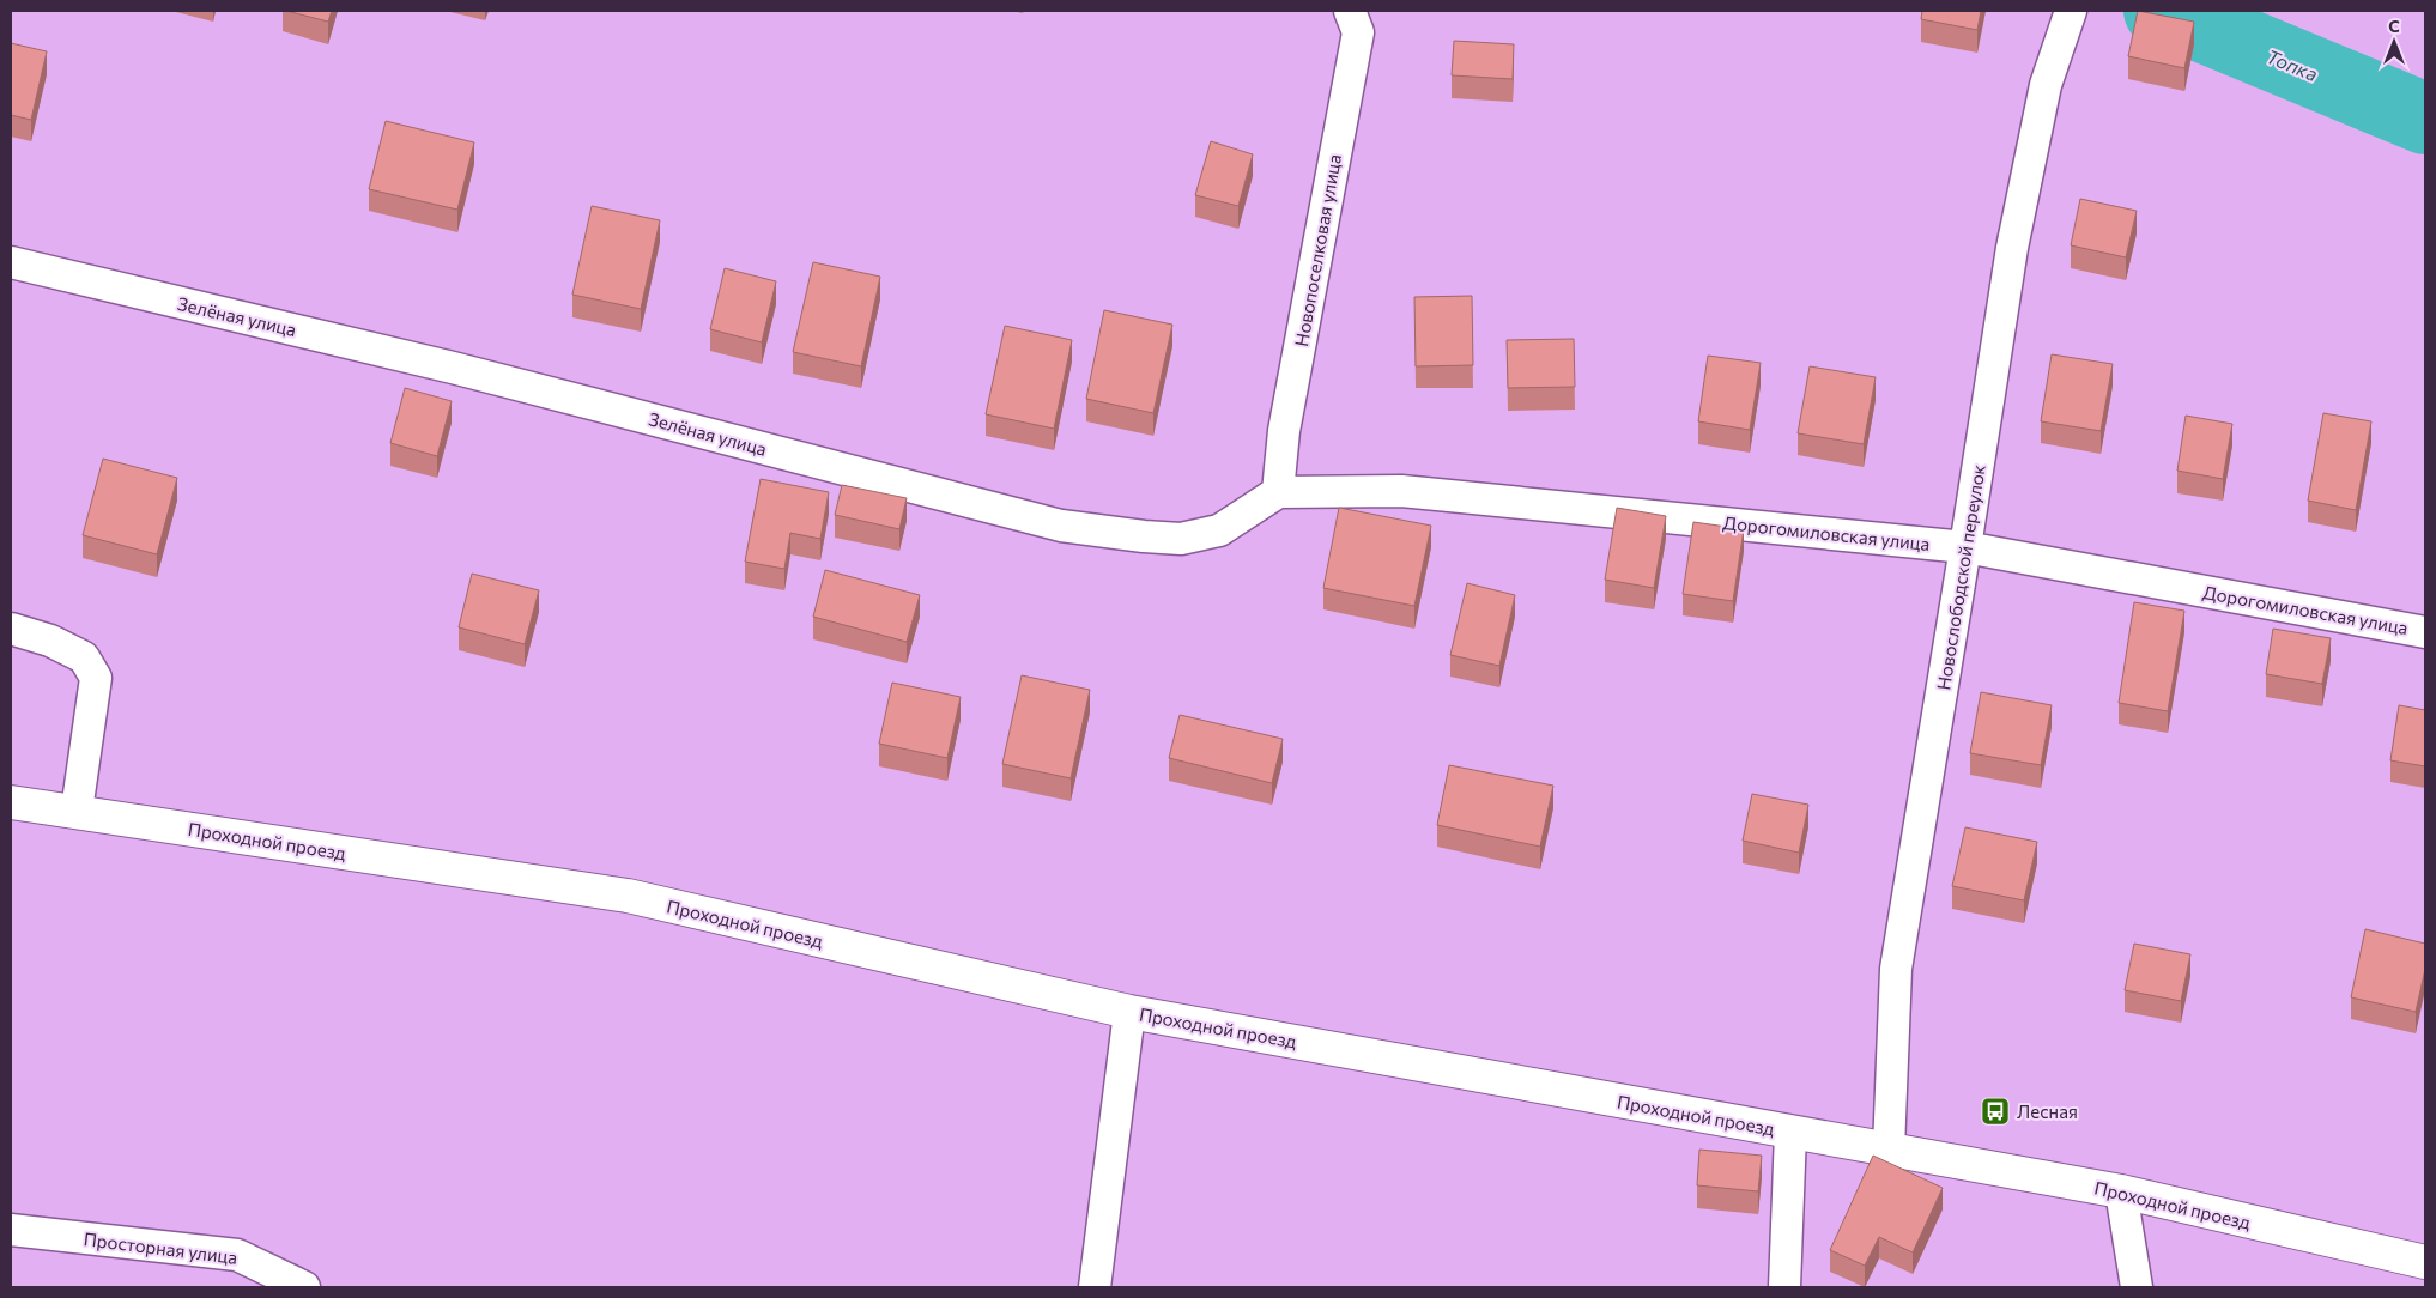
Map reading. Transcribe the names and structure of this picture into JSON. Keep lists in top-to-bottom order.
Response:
{
  "streets": {
    "street": [
      "Новопоселковая улица",
      "Зелёная улица",
      "Дорогомиловская улица",
      "Новослободской переулок",
      "Проходной проезд",
      "Просторная улица"
    ]
  },
  "crossings": [
    ["Новопоселковая улица", "Зелёная улица"],
    ["Новопоселковая улица", "Дорогомиловская улица"],
    ["Зелёная улица", "Дорогомиловская улица"],
    ["Дорогомиловская улица", "Новослободской переулок"],
    ["Новослободской переулок", "Проходной проезд"]
  ],
  "water": ["Топка"],
  "places": {
    "bus stop": ["Лесная"]
  },
  "north": "top"
}
